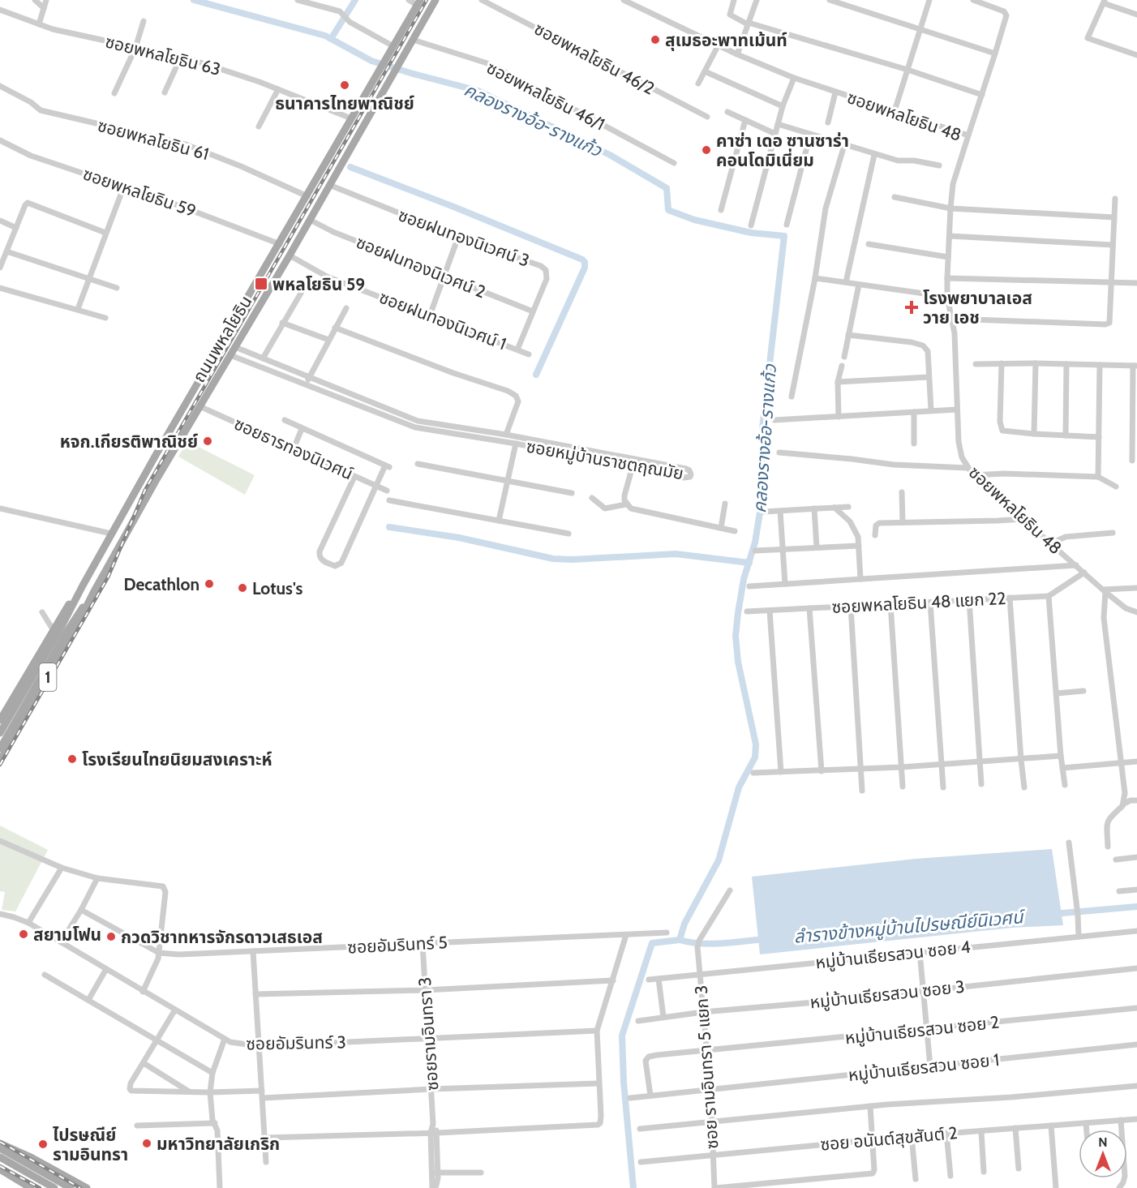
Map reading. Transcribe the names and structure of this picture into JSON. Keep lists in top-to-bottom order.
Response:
{
  "streets": {
    "main road": ["ถนนพหลโยธิน", "1"],
    "street": [
      "ซอยพหลโยธิน 63",
      "ซอยพหลโยธิน 46/2",
      "ซอยพหลโยธิน 46/1",
      "ซอยพหลโยธิน 48",
      "ซอยพหลโยธิน 61",
      "ซอยพหลโยธิน 59",
      "ซอยฝนทองนิเวศน์ 3",
      "ซอยฝนทองนิเวศน์ 2",
      "ซอยฝนทองนิเวศน์ 1",
      "ซอยธารทองนิเวศน์",
      "ซอยหมู่บ้านราชตฤณมัย",
      "ซอยพหลโยธิน 48 แยก 22",
      "ซอยอัมรินทร์ 5",
      "หมู่บ้านเธียรสวน ซอย 4",
      "หมู่บ้านเธียรสวน ซอย 3",
      "หมู่บ้านเธียรสวน ซอย 2",
      "ซอยรามอินทรา 3",
      "ซอยอัมรินทร์ 3",
      "ซอย รามอินทรา 5 แยก 3",
      "หมู่บ้านเธียรสวน ซอย 1",
      "ซอย อนันต์สุขสันต์ 2"
    ]
  },
  "crossings": [
    ["ซอยพหลโยธิน 63", "ถนนพหลโยธิน"],
    ["ซอยพหลโยธิน 46/1", "ถนนพหลโยธิน"],
    ["ซอยพหลโยธิน 61", "ถนนพหลโยธิน"],
    ["ซอยพหลโยธิน 59", "ถนนพหลโยธิน"],
    ["ซอยฝนทองนิเวศน์ 3", "ซอยฝนทองนิเวศน์ 2"],
    ["ซอยฝนทองนิเวศน์ 3", "ซอยฝนทองนิเวศน์ 1"],
    ["ซอยฝนทองนิเวศน์ 3", "ถนนพหลโยธิน"],
    ["ซอยฝนทองนิเวศน์ 2", "ถนนพหลโยธิน"],
    ["ซอยฝนทองนิเวศน์ 1", "ถนนพหลโยธิน"],
    ["ถนนพหลโยธิน", "ซอยธารทองนิเวศน์"],
    ["ถนนพหลโยธิน", "ซอยหมู่บ้านราชตฤณมัย"],
    ["ซอยอัมรินทร์ 5", "ซอยรามอินทรา 3"],
    ["หมู่บ้านเธียรสวน ซอย 4", "ซอย รามอินทรา 5 แยก 3"],
    ["หมู่บ้านเธียรสวน ซอย 3", "ซอย รามอินทรา 5 แยก 3"],
    ["หมู่บ้านเธียรสวน ซอย 2", "ซอย รามอินทรา 5 แยก 3"],
    ["หมู่บ้านเธียรสวน ซอย 2", "หมู่บ้านเธียรสวน ซอย 1"],
    ["ซอยรามอินทรา 3", "ซอยอัมรินทร์ 3"],
    ["ซอย รามอินทรา 5 แยก 3", "หมู่บ้านเธียรสวน ซอย 1"],
    ["ซอย รามอินทรา 5 แยก 3", "ซอย อนันต์สุขสันต์ 2"]
  ],
  "water": ["คลองรางอ้อ-รางแก้ว", "ลำรางข้างหมู่บ้านไปรษณีย์นิเวศน์"],
  "places": {
    "other": [
      "สุเมธอะพาทเม้นท์",
      "ธนาคารไทยพาณิชย์",
      "คาซ่า เดอ ซานซาร่า คอนโดมิเนี่ยม",
      "หจก.เกียรติพาณิชย์",
      "Decathlon",
      "Lotus's",
      "โรงเรียนไทยนิยมสงเคราะห์",
      "สยามโฟน",
      "กวดวิชาทหารจักรดาวเสธเอส",
      "มหาวิทยาลัยเกริก",
      "ไปรษณีย์ รามอินทรา"
    ],
    "transit": ["พหลโยธิน 59"],
    "health": ["โรงพยาบาลเอส วาย เอช"]
  },
  "north": "top"
}
